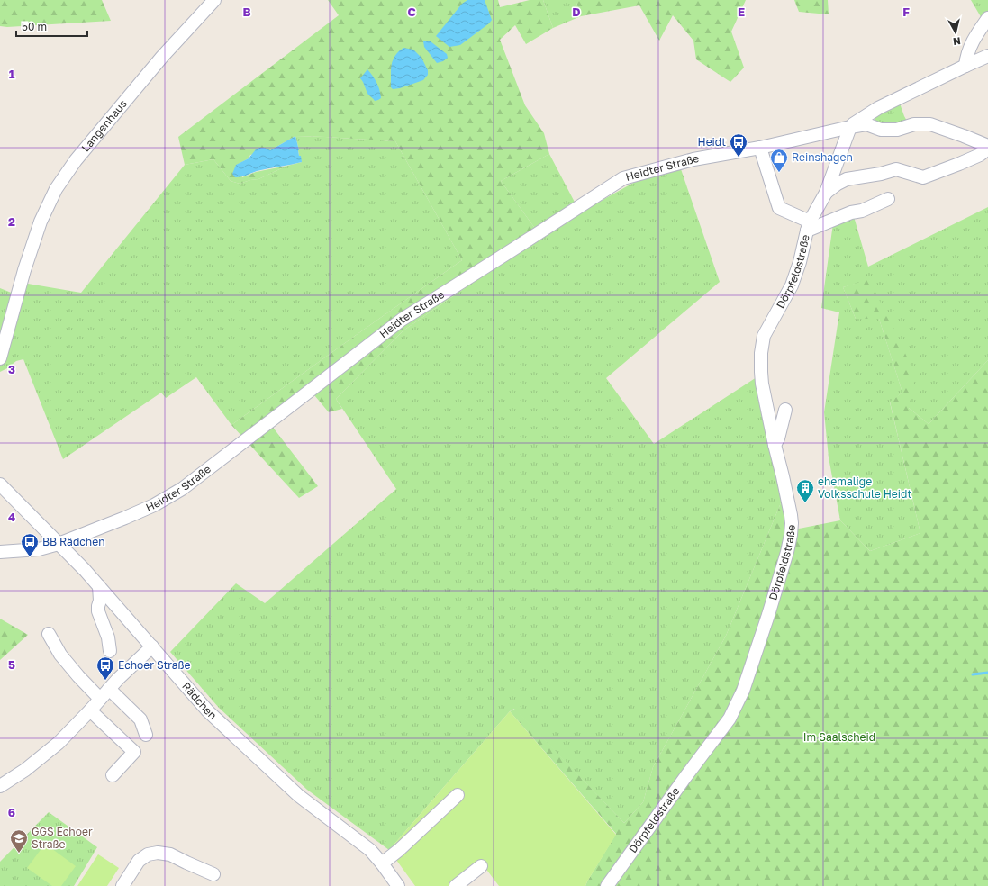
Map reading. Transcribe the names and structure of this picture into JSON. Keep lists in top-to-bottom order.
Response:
{
  "streets": {
    "street": [
      "Langenhaus",
      "Heidter Straße",
      "Dörpfeldstraße",
      "Rädchen"
    ]
  },
  "crossings": [
    ["Heidter Straße", "Dörpfeldstraße"],
    ["Heidter Straße", "Rädchen"]
  ],
  "parks": ["Im Saalscheid"],
  "places": {
    "bus stop": ["Heidt", "BB Rädchen", "Echoer Straße"],
    "shop": ["Reinshagen"],
    "building": ["ehemalige Volksschule Heidt"],
    "school or university": ["GGS Echoer Straße"]
  },
  "scale_bar": "50 m",
  "north": "bottom",
  "grid": {
    "columns": [
      "B",
      "C",
      "D",
      "E",
      "F"
    ],
    "rows": [
      "1",
      "2",
      "3",
      "4",
      "5",
      "6"
    ]
  }
}
